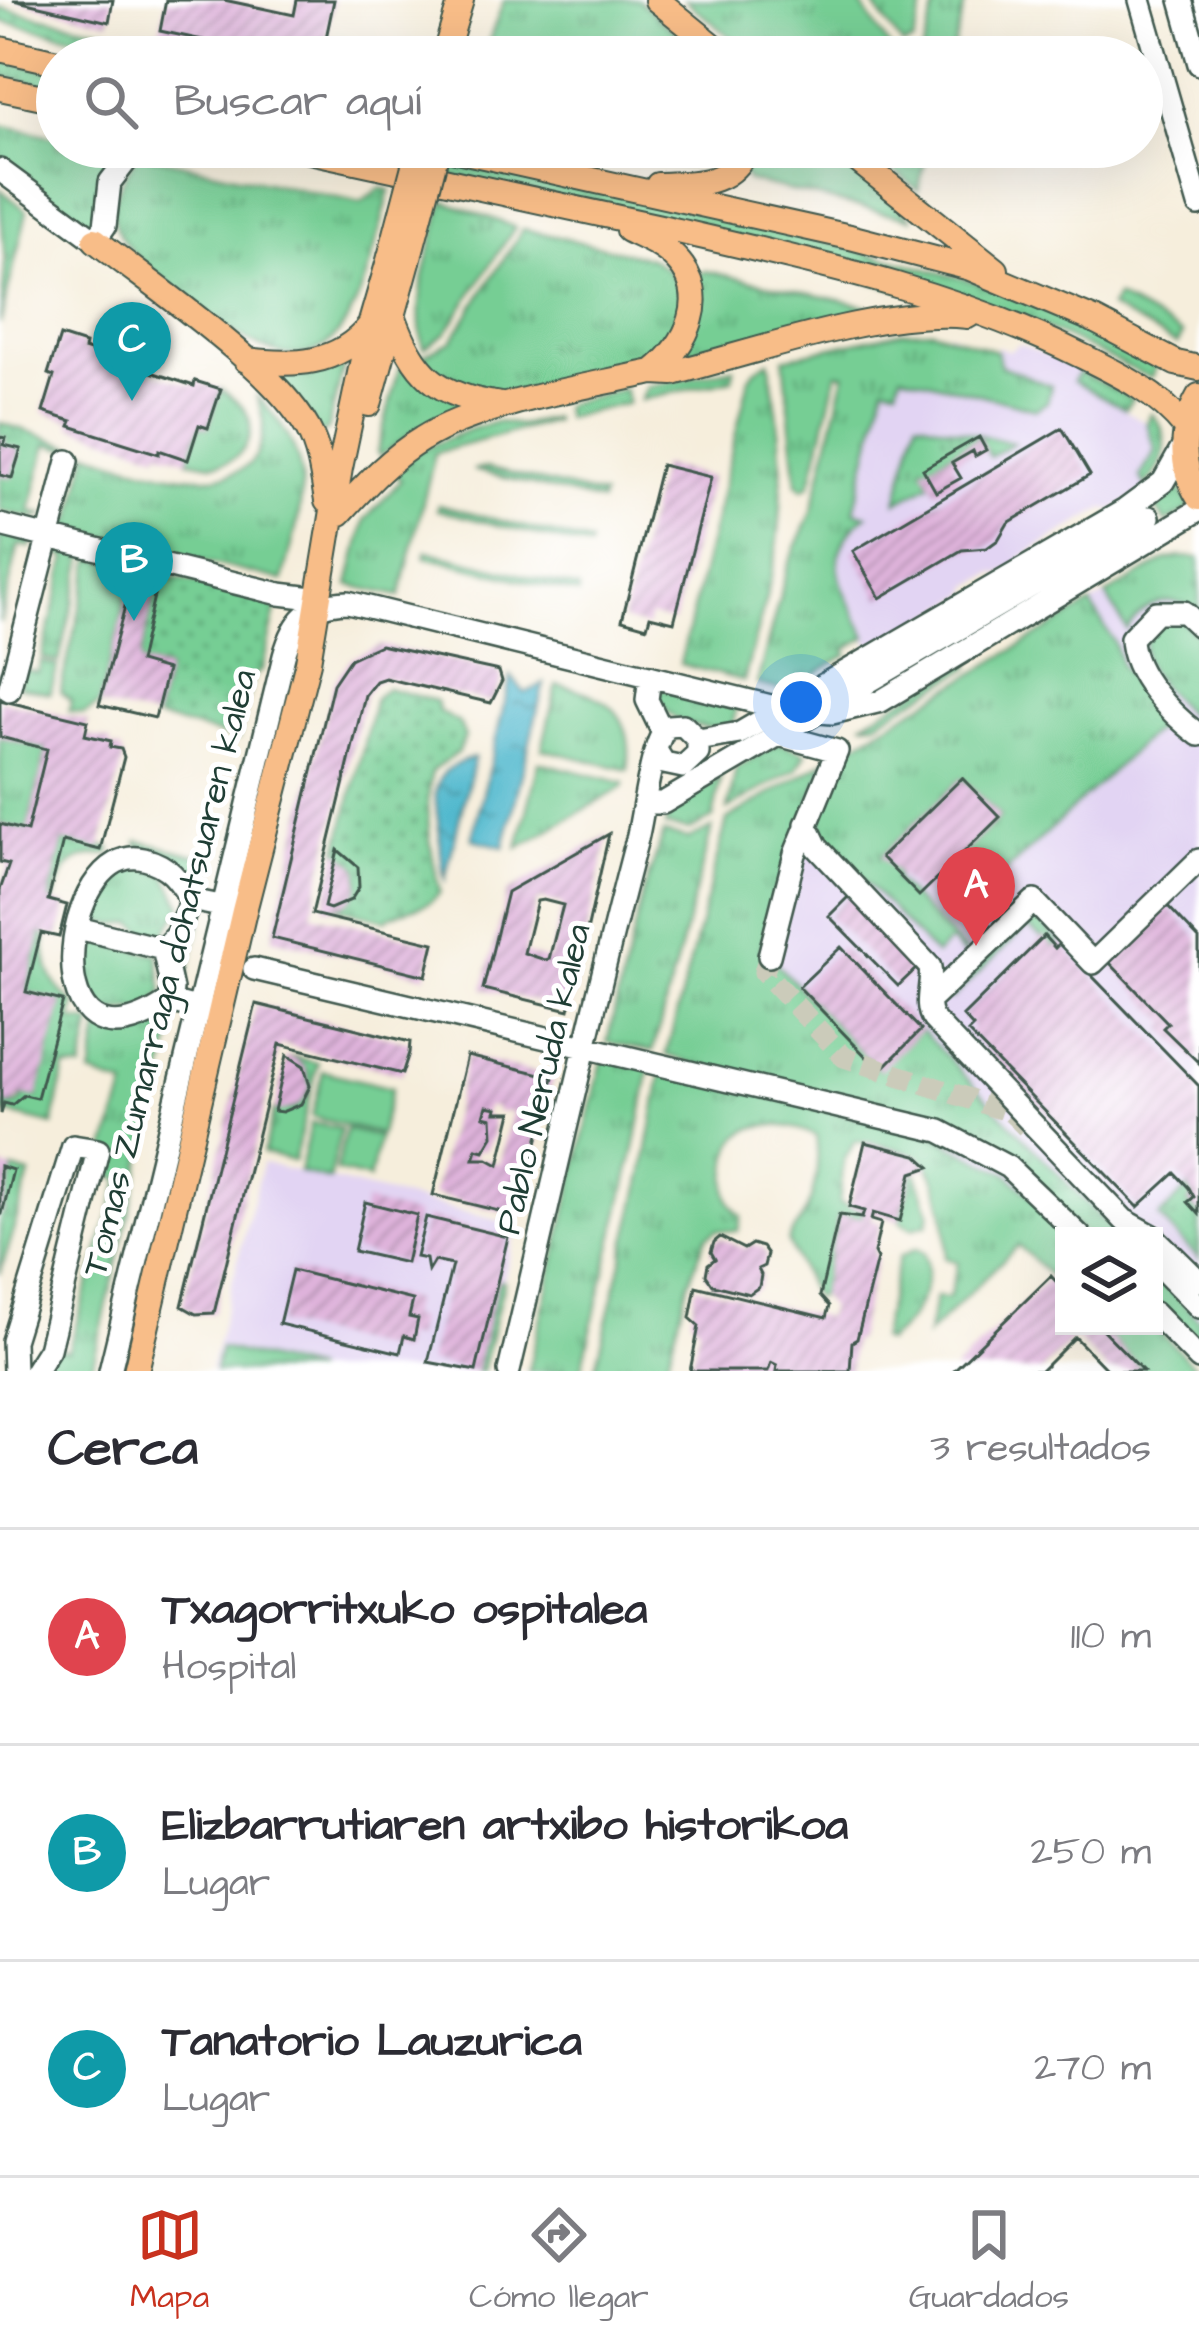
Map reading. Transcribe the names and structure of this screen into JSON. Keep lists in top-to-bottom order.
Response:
{
  "streets": {
    "main road": ["Tomas Zumarraga dohatsuaren kalea"],
    "street": ["Pablo Neruda kalea"]
  },
  "page": {
    "search": "Buscar aquí",
    "pins": ["C", "B", "A"],
    "heading": ["Cerca", "3 resultados"],
    "list": [
      {
        "mark": "A",
        "name": "Txagorritxuko ospitalea",
        "note": "Hospital",
        "value": "110 m"
      },
      {
        "mark": "B",
        "name": "Elizbarrutiaren artxibo historikoa",
        "note": "Lugar",
        "value": "250 m"
      },
      {
        "mark": "C",
        "name": "Tanatorio Lauzurica",
        "note": "Lugar",
        "value": "270 m"
      }
    ],
    "nav": ["Mapa", "Cómo llegar", "Guardados"]
  }
}
